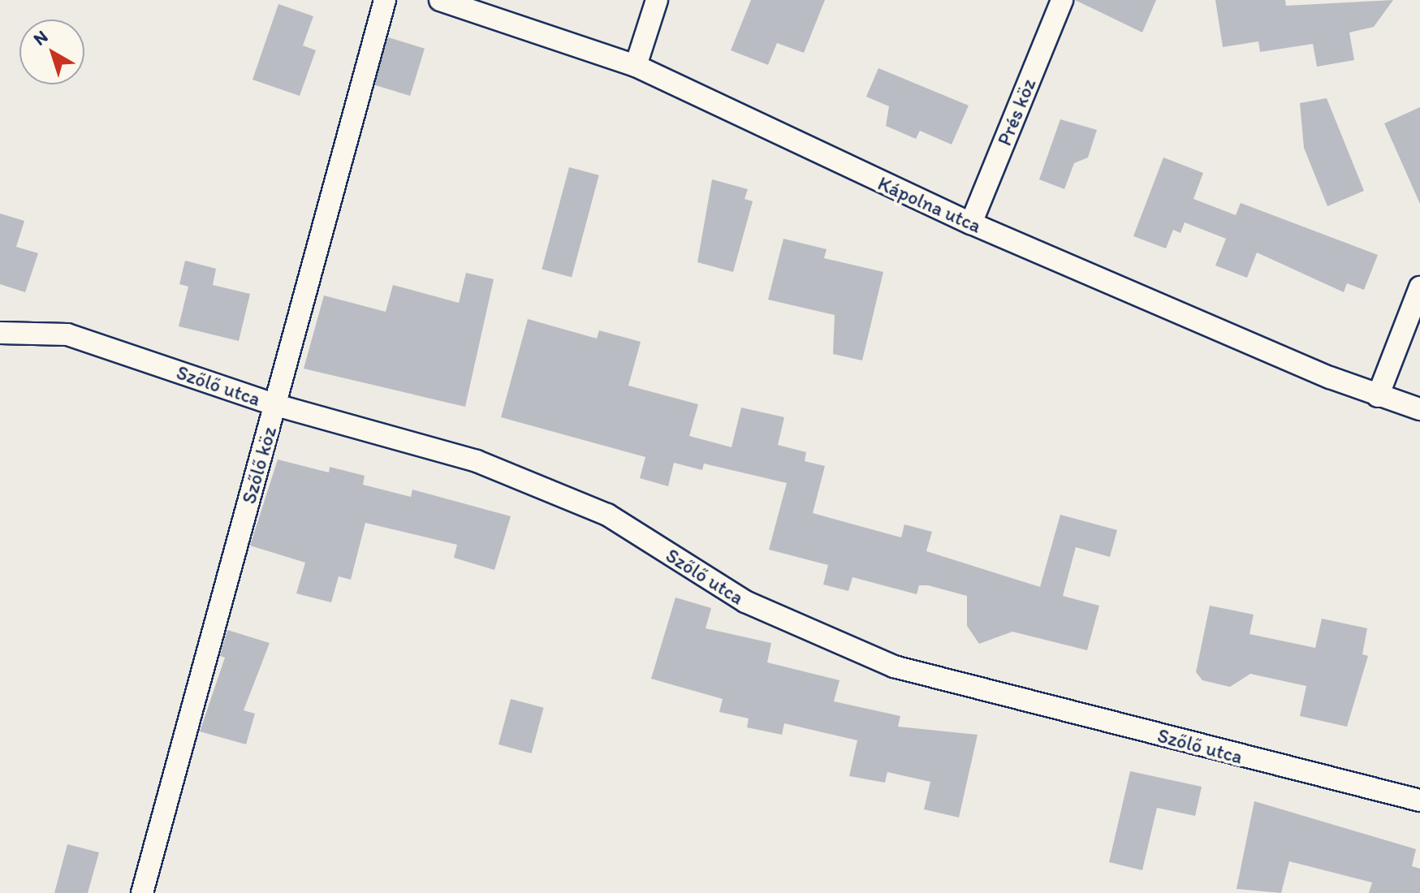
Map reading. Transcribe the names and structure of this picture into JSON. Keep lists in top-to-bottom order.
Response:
{
  "streets": {
    "street": [
      "Prés köz",
      "Kápolna utca",
      "Szőlő utca",
      "Szőlő köz"
    ]
  },
  "crossings": [
    ["Prés köz", "Kápolna utca"],
    ["Szőlő utca", "Szőlő köz"]
  ],
  "north": "top left"
}
